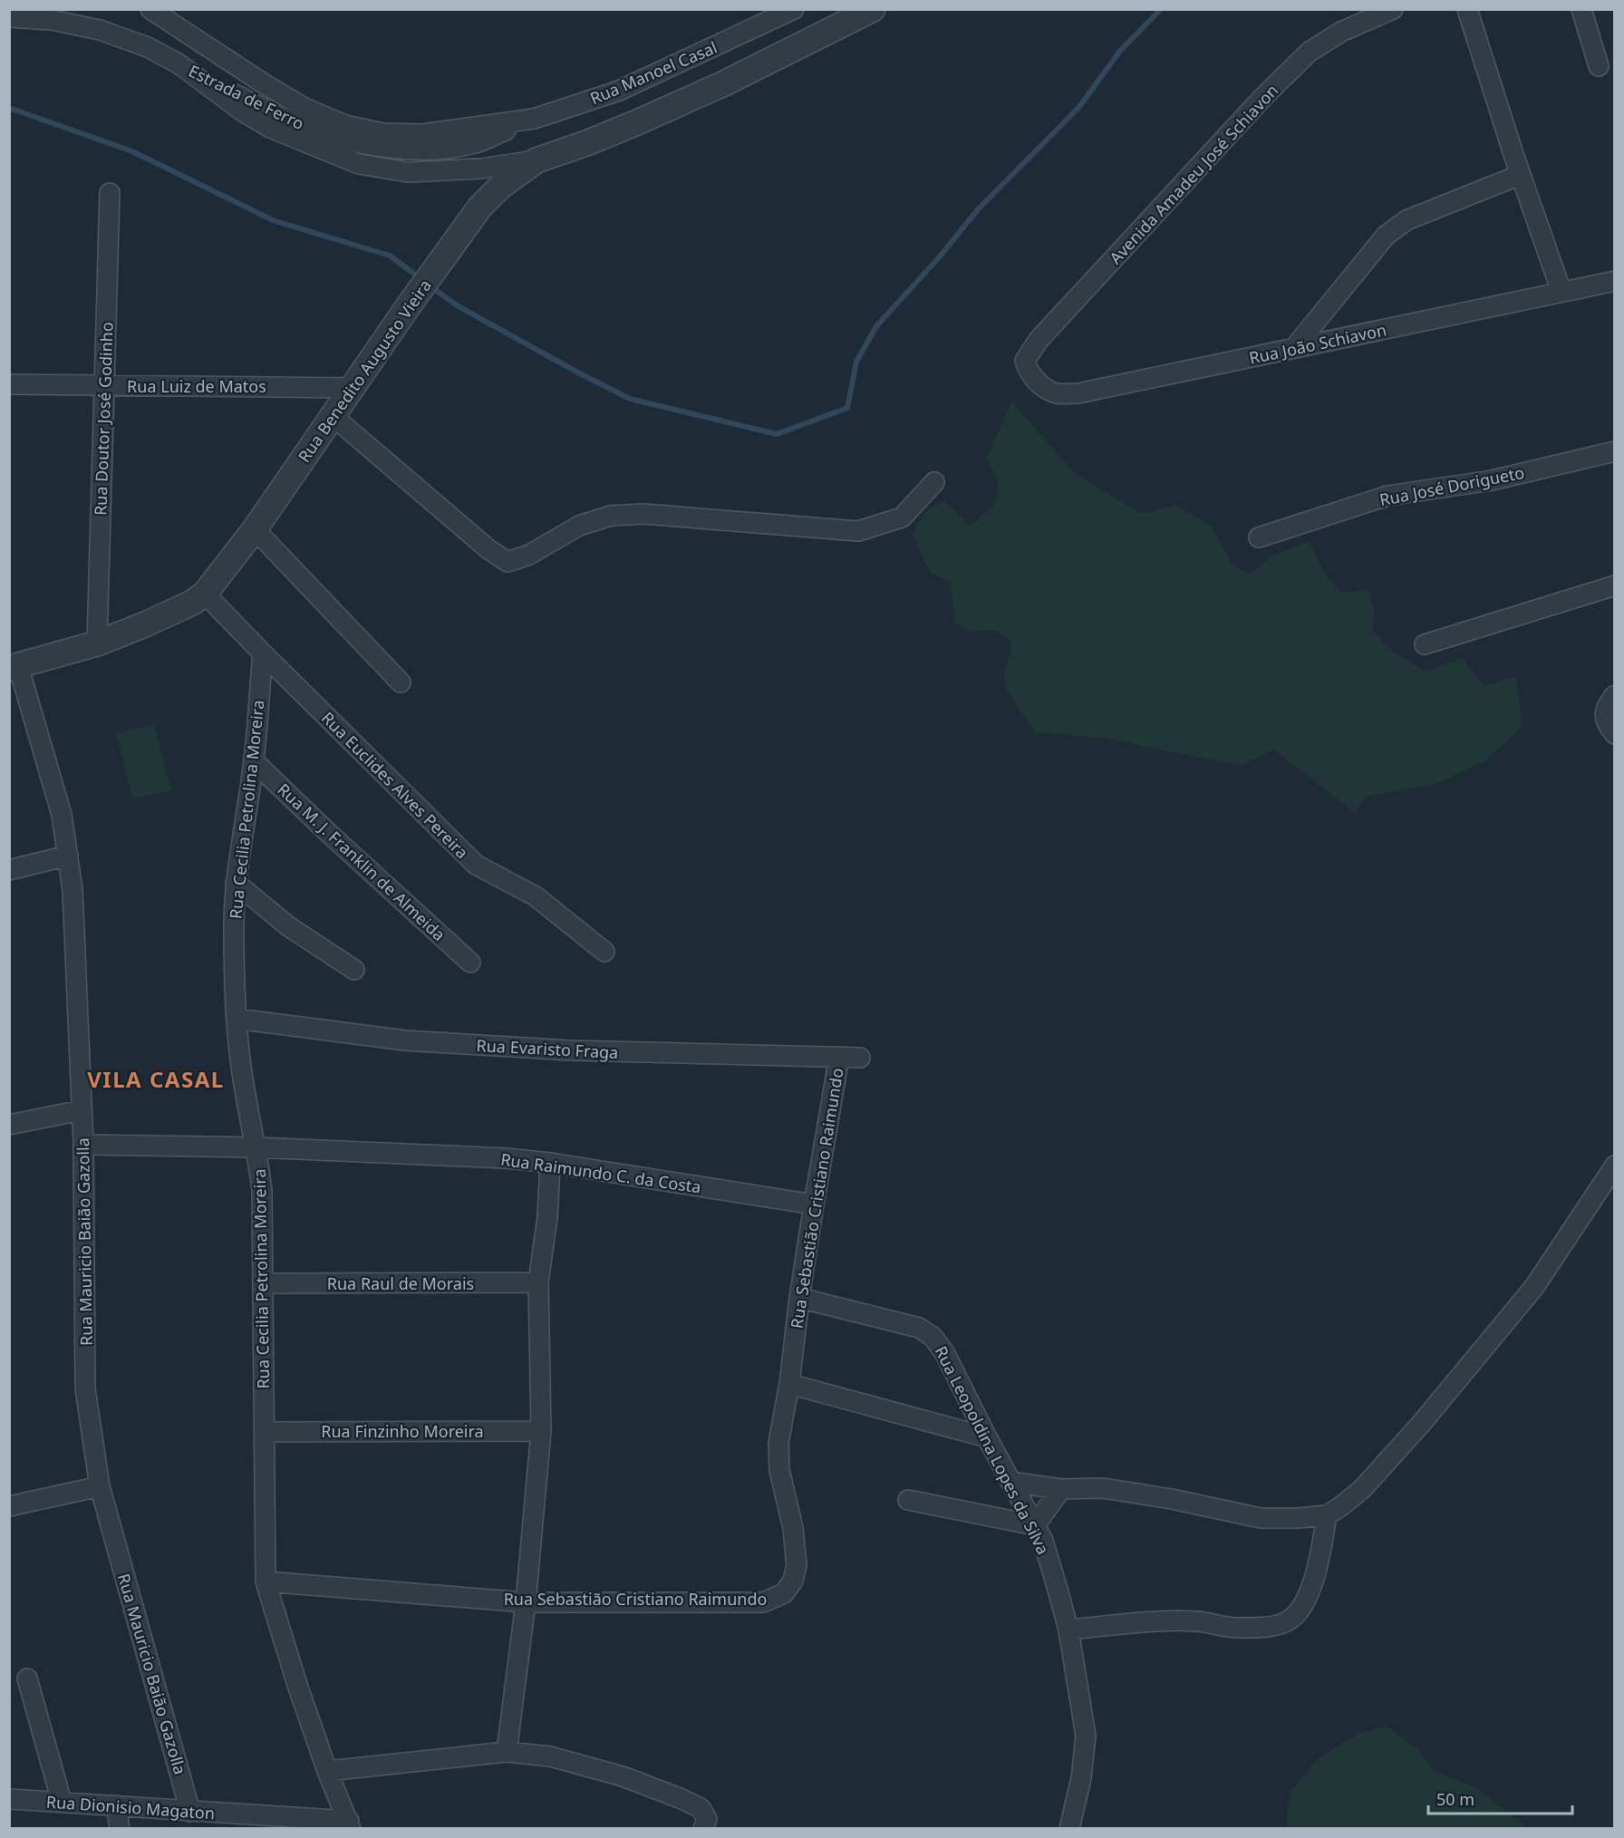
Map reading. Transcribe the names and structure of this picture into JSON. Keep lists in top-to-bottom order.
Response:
{
  "streets": {
    "street": [
      "Rua Manoel Casal",
      "Estrada de Ferro",
      "Avenida Amadeu José Schiavon",
      "Rua João Schiavon",
      "Rua Benedito Augusto Vieira",
      "Rua Luiz de Matos",
      "Rua Doutor José Godinho",
      "Rua José Dorigueto",
      "Rua Euclides Alves Pereira",
      "Rua Cecilia Petrolina Moreira",
      "Rua M. J. Franklin de Almeida",
      "Rua Evaristo Fraga",
      "Rua Raimundo C. da Costa",
      "Rua Sebastião Cristiano Raimundo",
      "Rua Mauricio Baião Gazolla",
      "Rua Raul de Morais",
      "Rua Finzinho Moreira",
      "Rua Leopoldina Lopes da Silva",
      "Rua Dionisio Magaton"
    ]
  },
  "crossings": [
    ["Rua Manoel Casal", "Estrada de Ferro"],
    ["Avenida Amadeu José Schiavon", "Rua João Schiavon"],
    ["Rua Benedito Augusto Vieira", "Rua Luiz de Matos"],
    ["Rua Benedito Augusto Vieira", "Rua Euclides Alves Pereira"],
    ["Rua Luiz de Matos", "Rua Doutor José Godinho"],
    ["Rua Euclides Alves Pereira", "Rua Cecilia Petrolina Moreira"],
    ["Rua Cecilia Petrolina Moreira", "Rua M. J. Franklin de Almeida"],
    ["Rua Cecilia Petrolina Moreira", "Rua Evaristo Fraga"],
    ["Rua Cecilia Petrolina Moreira", "Rua Raimundo C. da Costa"],
    ["Rua Cecilia Petrolina Moreira", "Rua Sebastião Cristiano Raimundo"],
    ["Rua Cecilia Petrolina Moreira", "Rua Raul de Morais"],
    ["Rua Cecilia Petrolina Moreira", "Rua Finzinho Moreira"],
    ["Rua Cecilia Petrolina Moreira", "Rua Dionisio Magaton"],
    ["Rua Evaristo Fraga", "Rua Sebastião Cristiano Raimundo"],
    ["Rua Raimundo C. da Costa", "Rua Sebastião Cristiano Raimundo"],
    ["Rua Raimundo C. da Costa", "Rua Mauricio Baião Gazolla"],
    ["Rua Sebastião Cristiano Raimundo", "Rua Leopoldina Lopes da Silva"],
    ["Rua Mauricio Baião Gazolla", "Rua Dionisio Magaton"]
  ],
  "districts": ["VILA CASAL"],
  "scale_bar": "50 m"
}
